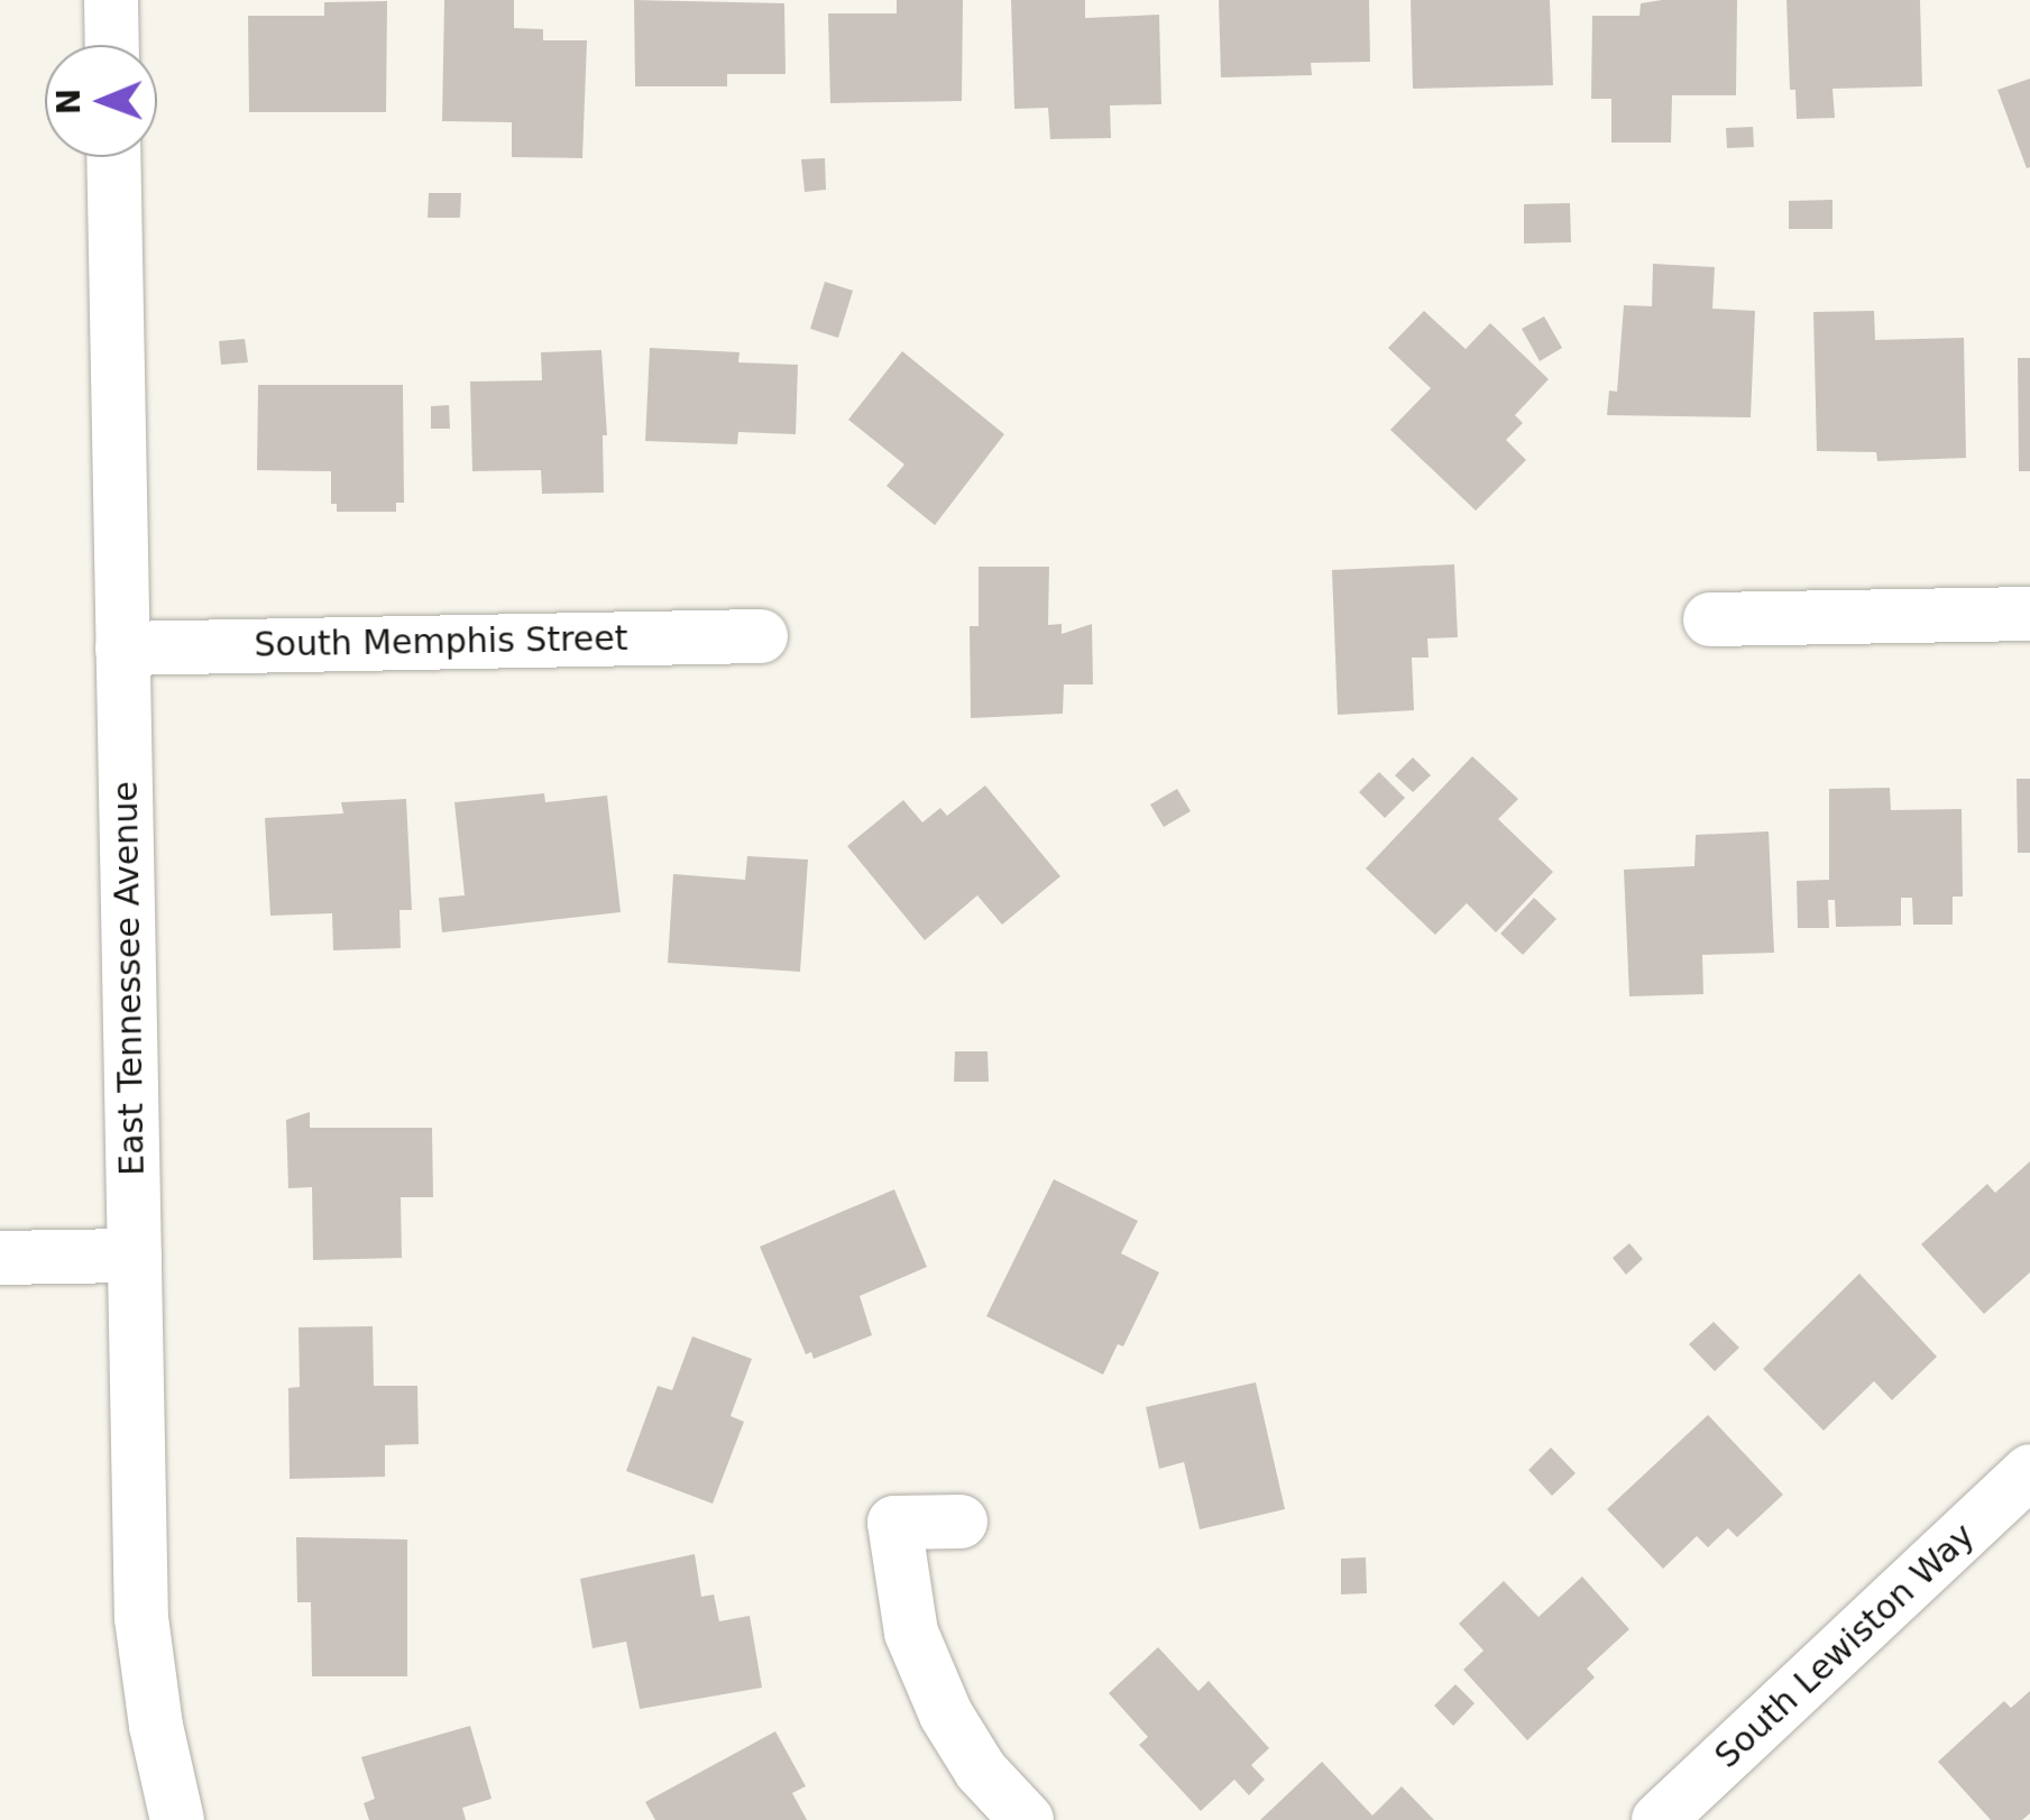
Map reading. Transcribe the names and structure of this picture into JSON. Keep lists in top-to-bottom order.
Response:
{
  "streets": {
    "street": ["South Memphis Street", "East Tennessee Avenue", "South Lewiston Way"]
  },
  "crossings": [
    ["South Memphis Street", "East Tennessee Avenue"]
  ],
  "north": "left"
}
